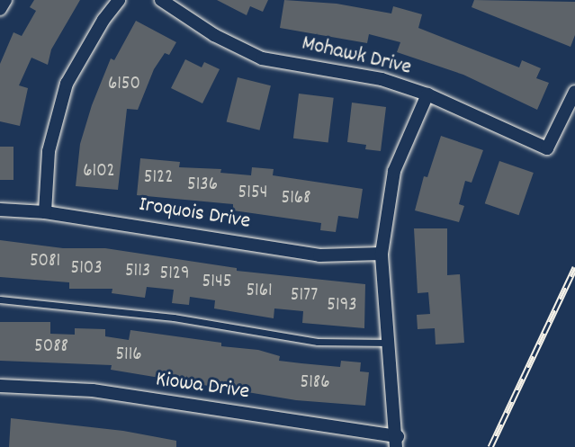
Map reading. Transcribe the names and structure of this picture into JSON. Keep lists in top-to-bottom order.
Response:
{
  "streets": {
    "street": ["Mohawk Drive", "Iroquois Drive", "Kiowa Drive"]
  },
  "house_numbers": [
    "6150",
    "6102",
    "5122",
    "5136",
    "5154",
    "5168",
    "5081",
    "5103",
    "5113",
    "5129",
    "5145",
    "5161",
    "5177",
    "5193",
    "5088",
    "5116",
    "5186"
  ]
}
